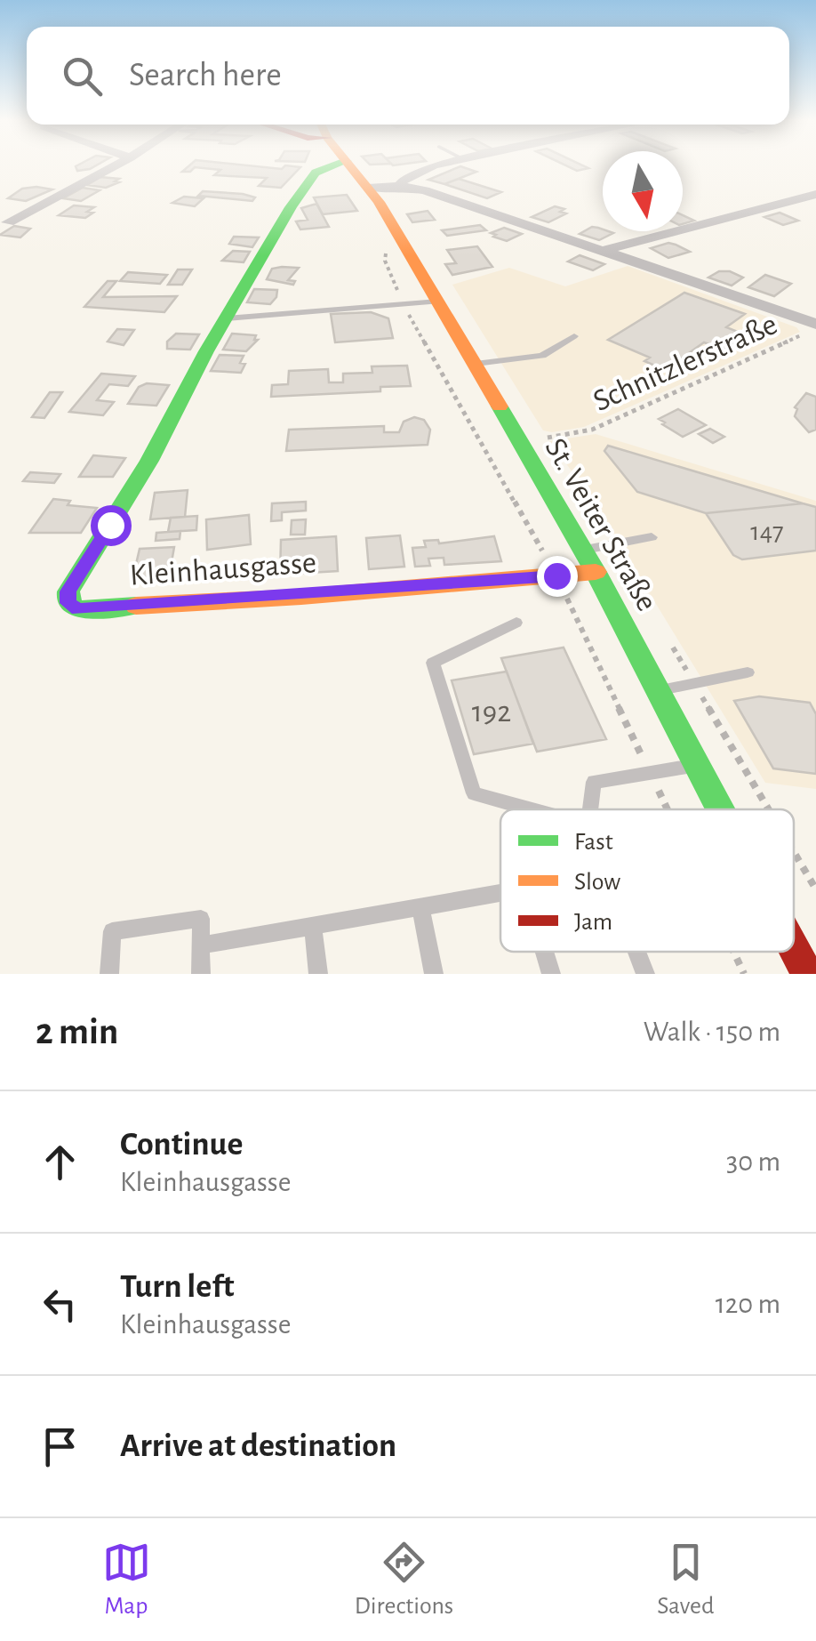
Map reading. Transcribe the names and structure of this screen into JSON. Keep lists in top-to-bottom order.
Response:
{
  "streets": {
    "street": ["St. Veiter Straße", "Kleinhausgasse"],
    "path": ["Schnitzlerstraße"]
  },
  "crossings": [
    ["Schnitzlerstraße", "St. Veiter Straße"],
    ["St. Veiter Straße", "Kleinhausgasse"]
  ],
  "house_numbers": ["147", "192"],
  "legend": ["Fast", "Slow", "Jam"],
  "north": "bottom",
  "page": {
    "search": "Search here",
    "heading": ["2 min", "Walk · 150 m"],
    "list": [
      ["Continue", "Kleinhausgasse", "30 m"],
      ["Turn left", "Kleinhausgasse", "120 m"],
      "Arrive at destination"
    ],
    "nav": ["Map", "Directions", "Saved"]
  }
}
